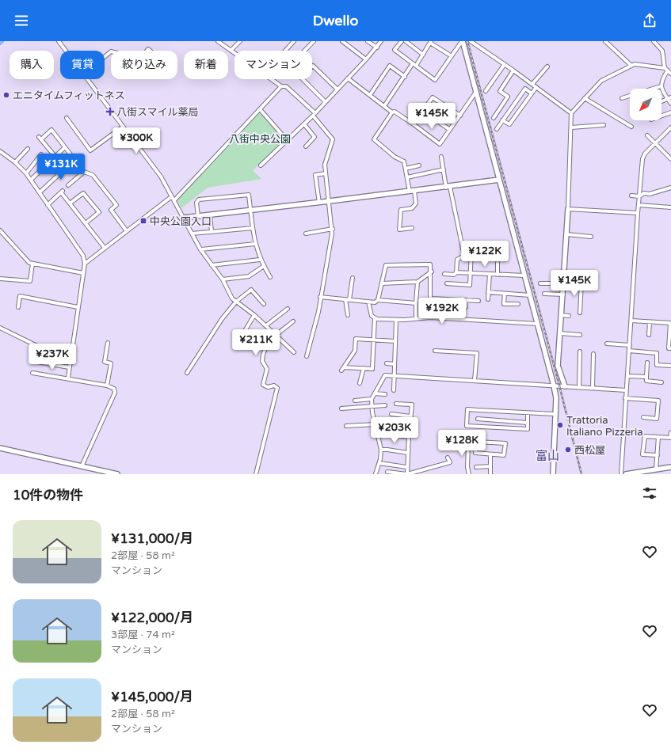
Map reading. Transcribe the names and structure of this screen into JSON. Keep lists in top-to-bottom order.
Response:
{
  "districts": ["富山"],
  "parks": ["八街中央公園"],
  "places": {
    "other": ["エニタイムフィットネス", "Trattoria Italiano Pizzeria", "西松屋"],
    "health": ["八街スマイル薬局"],
    "transit": ["中央公園入口"]
  },
  "north": "bottom left",
  "page": {
    "header": "Dwello",
    "chip": [
      "購入",
      "賃貸",
      "絞り込み",
      "新着",
      "マンション"
    ],
    "price": [
      "¥145K",
      "¥300K",
      "¥131K",
      "¥122K",
      "¥145K",
      "¥192K",
      "¥211K",
      "¥237K",
      "¥203K",
      "¥128K"
    ],
    "heading": "10件の物件",
    "list": [
      {
        "name": "¥131,000/月",
        "note": "2部屋 · 58 m² · マンション"
      },
      {
        "name": "¥122,000/月",
        "note": "3部屋 · 74 m² · マンション"
      },
      {
        "name": "¥145,000/月",
        "note": "2部屋 · 58 m² · マンション"
      }
    ]
  }
}
